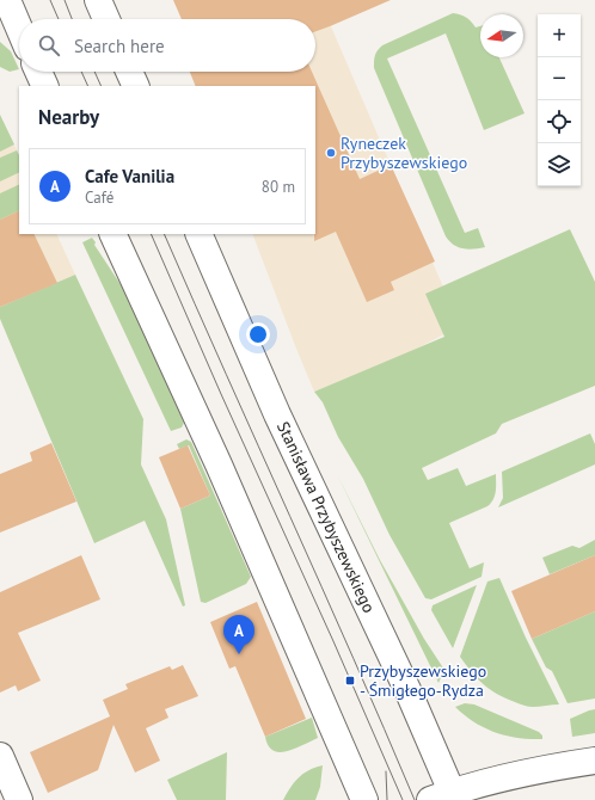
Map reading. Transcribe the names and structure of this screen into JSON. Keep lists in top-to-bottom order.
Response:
{
  "streets": {
    "main road": ["Stanisława Przybyszewskiego"]
  },
  "places": {
    "other": ["Ryneczek Przybyszewskiego"],
    "transit": ["Przybyszewskiego - Śmigłego-Rydza"]
  },
  "north": "left",
  "page": {
    "map_buttons": ["+", "−"],
    "search": "Search here",
    "heading": "Nearby",
    "list": [
      {
        "mark": "A",
        "name": "Cafe Vanilia",
        "note": "Café",
        "value": "80 m"
      }
    ],
    "pins": "A"
  }
}
